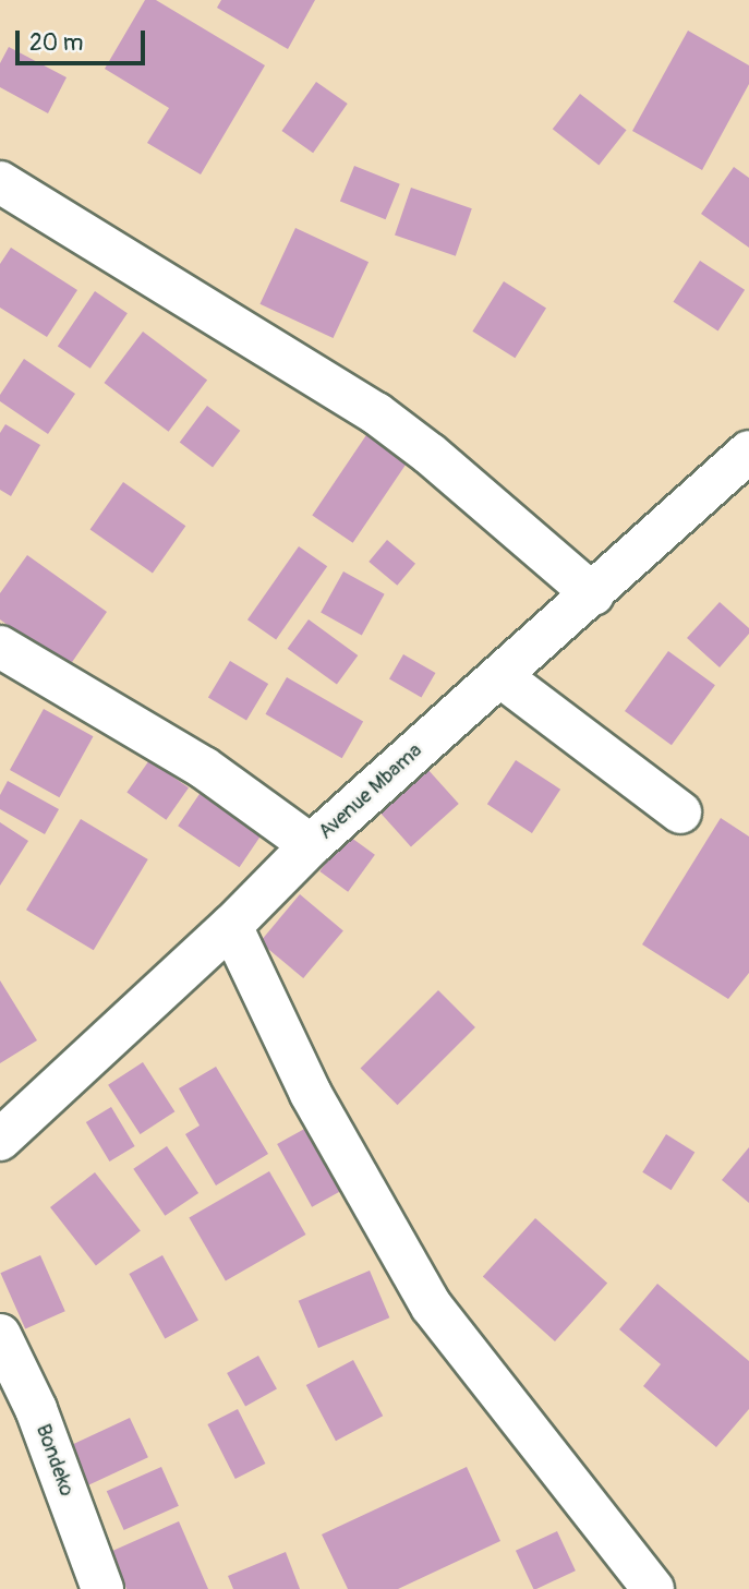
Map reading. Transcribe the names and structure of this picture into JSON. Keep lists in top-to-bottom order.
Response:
{
  "streets": {
    "street": ["Avenue Mbama", "Bondeko"]
  },
  "scale_bar": "20 m"
}
